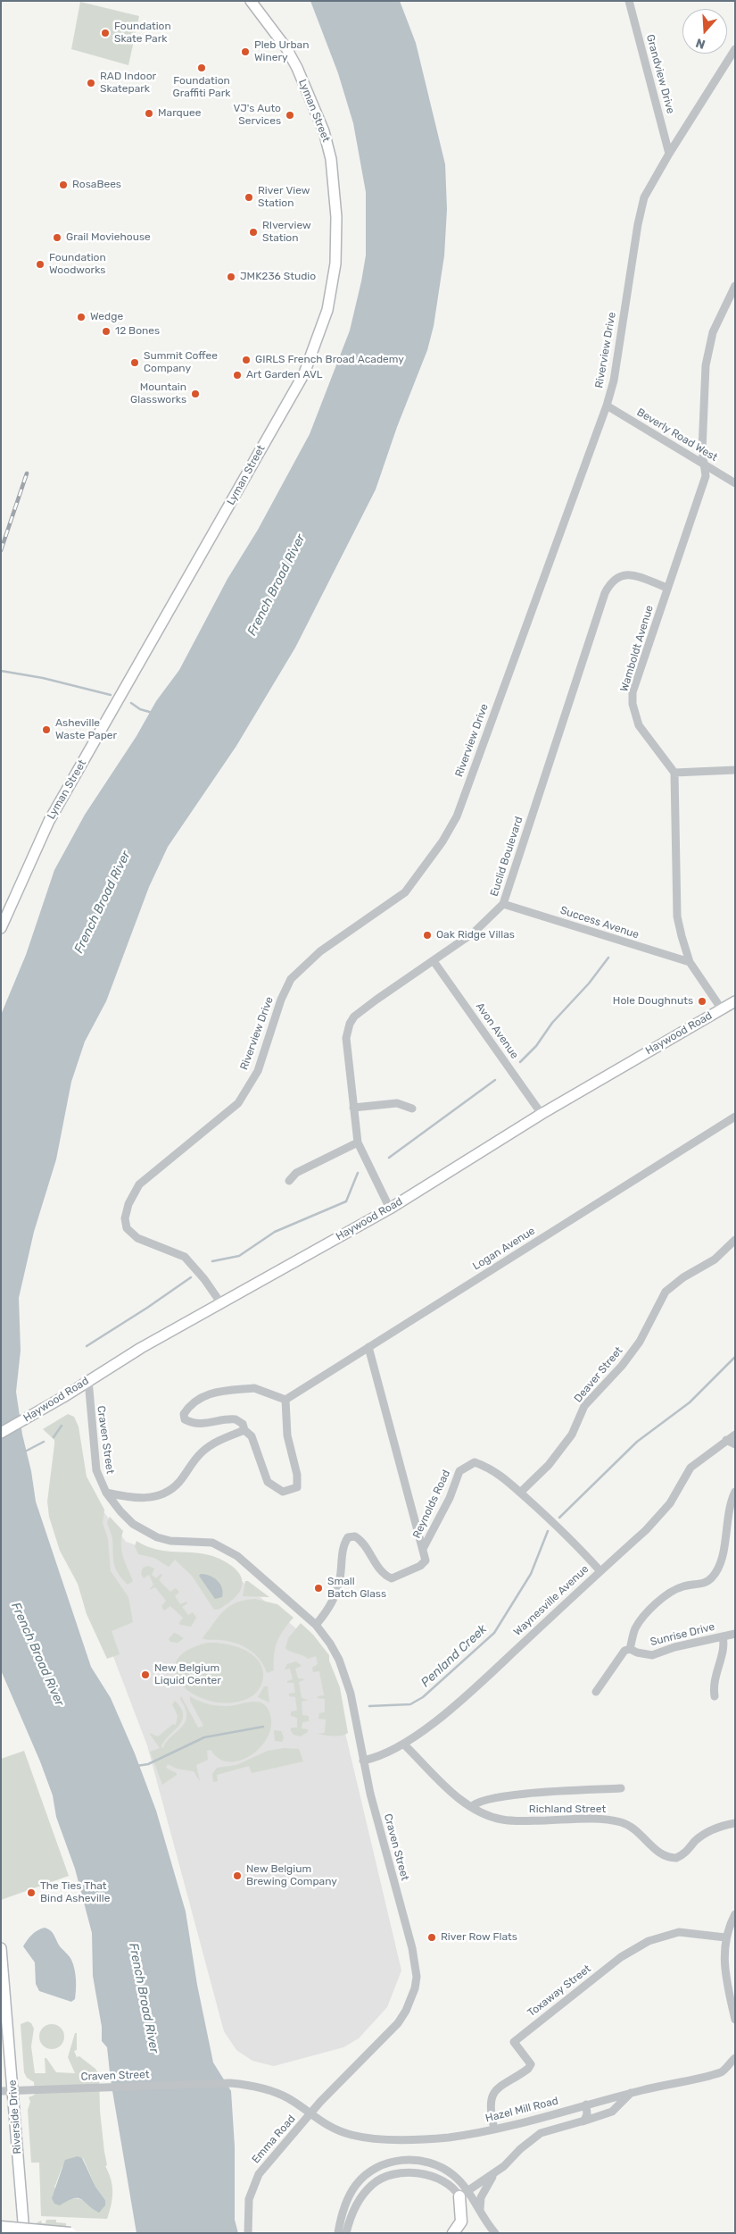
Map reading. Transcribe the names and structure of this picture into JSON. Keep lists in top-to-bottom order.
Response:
{
  "streets": {
    "main road": ["Lyman Street", "Haywood Road", "Riverside Drive"],
    "street": [
      "Grandview Drive",
      "Riverview Drive",
      "Beverly Road West",
      "Wamboldt Avenue",
      "Euclid Boulevard",
      "Success Avenue",
      "Avon Avenue",
      "Logan Avenue",
      "Deaver Street",
      "Craven Street",
      "Reynolds Road",
      "Waynesville Avenue",
      "Sunrise Drive",
      "Richland Street",
      "Toxaway Street",
      "Hazel Mill Road",
      "Emma Road"
    ]
  },
  "crossings": [
    ["Grandview Drive", "Riverview Drive"],
    ["Riverview Drive", "Beverly Road West"],
    ["Riverview Drive", "Haywood Road"],
    ["Beverly Road West", "Wamboldt Avenue"],
    ["Wamboldt Avenue", "Euclid Boulevard"],
    ["Euclid Boulevard", "Success Avenue"],
    ["Euclid Boulevard", "Avon Avenue"],
    ["Euclid Boulevard", "Haywood Road"],
    ["Avon Avenue", "Haywood Road"],
    ["Haywood Road", "Craven Street"],
    ["Logan Avenue", "Reynolds Road"],
    ["Deaver Street", "Reynolds Road"],
    ["Craven Street", "Waynesville Avenue"],
    ["Craven Street", "Hazel Mill Road"],
    ["Craven Street", "Riverside Drive"],
    ["Craven Street", "Emma Road"],
    ["Reynolds Road", "Waynesville Avenue"],
    ["Waynesville Avenue", "Richland Street"],
    ["Toxaway Street", "Hazel Mill Road"],
    ["Hazel Mill Road", "Emma Road"]
  ],
  "water": ["French Broad River", "Penland Creek"],
  "places": [
    "Foundation Skate Park",
    "Pleb Urban Winery",
    "Foundation Graffiti Park",
    "RAD Indoor Skatepark",
    "Marquee",
    "VJ's Auto Services",
    "RosaBees",
    "River View Station",
    "RIverview Station",
    "Grail Moviehouse",
    "Foundation Woodworks",
    "JMK236 Studio",
    "Wedge",
    "12 Bones",
    "GIRLS French Broad Academy",
    "Summit Coffee Company",
    "Art Garden AVL",
    "Mountain Glassworks",
    "Asheville Waste Paper",
    "Oak Ridge Villas",
    "Hole Doughnuts",
    "Small Batch Glass",
    "New Belgium Liquid Center",
    "New Belgium Brewing Company",
    "The Ties That Bind Asheville",
    "River Row Flats"
  ],
  "north": "bottom"
}
